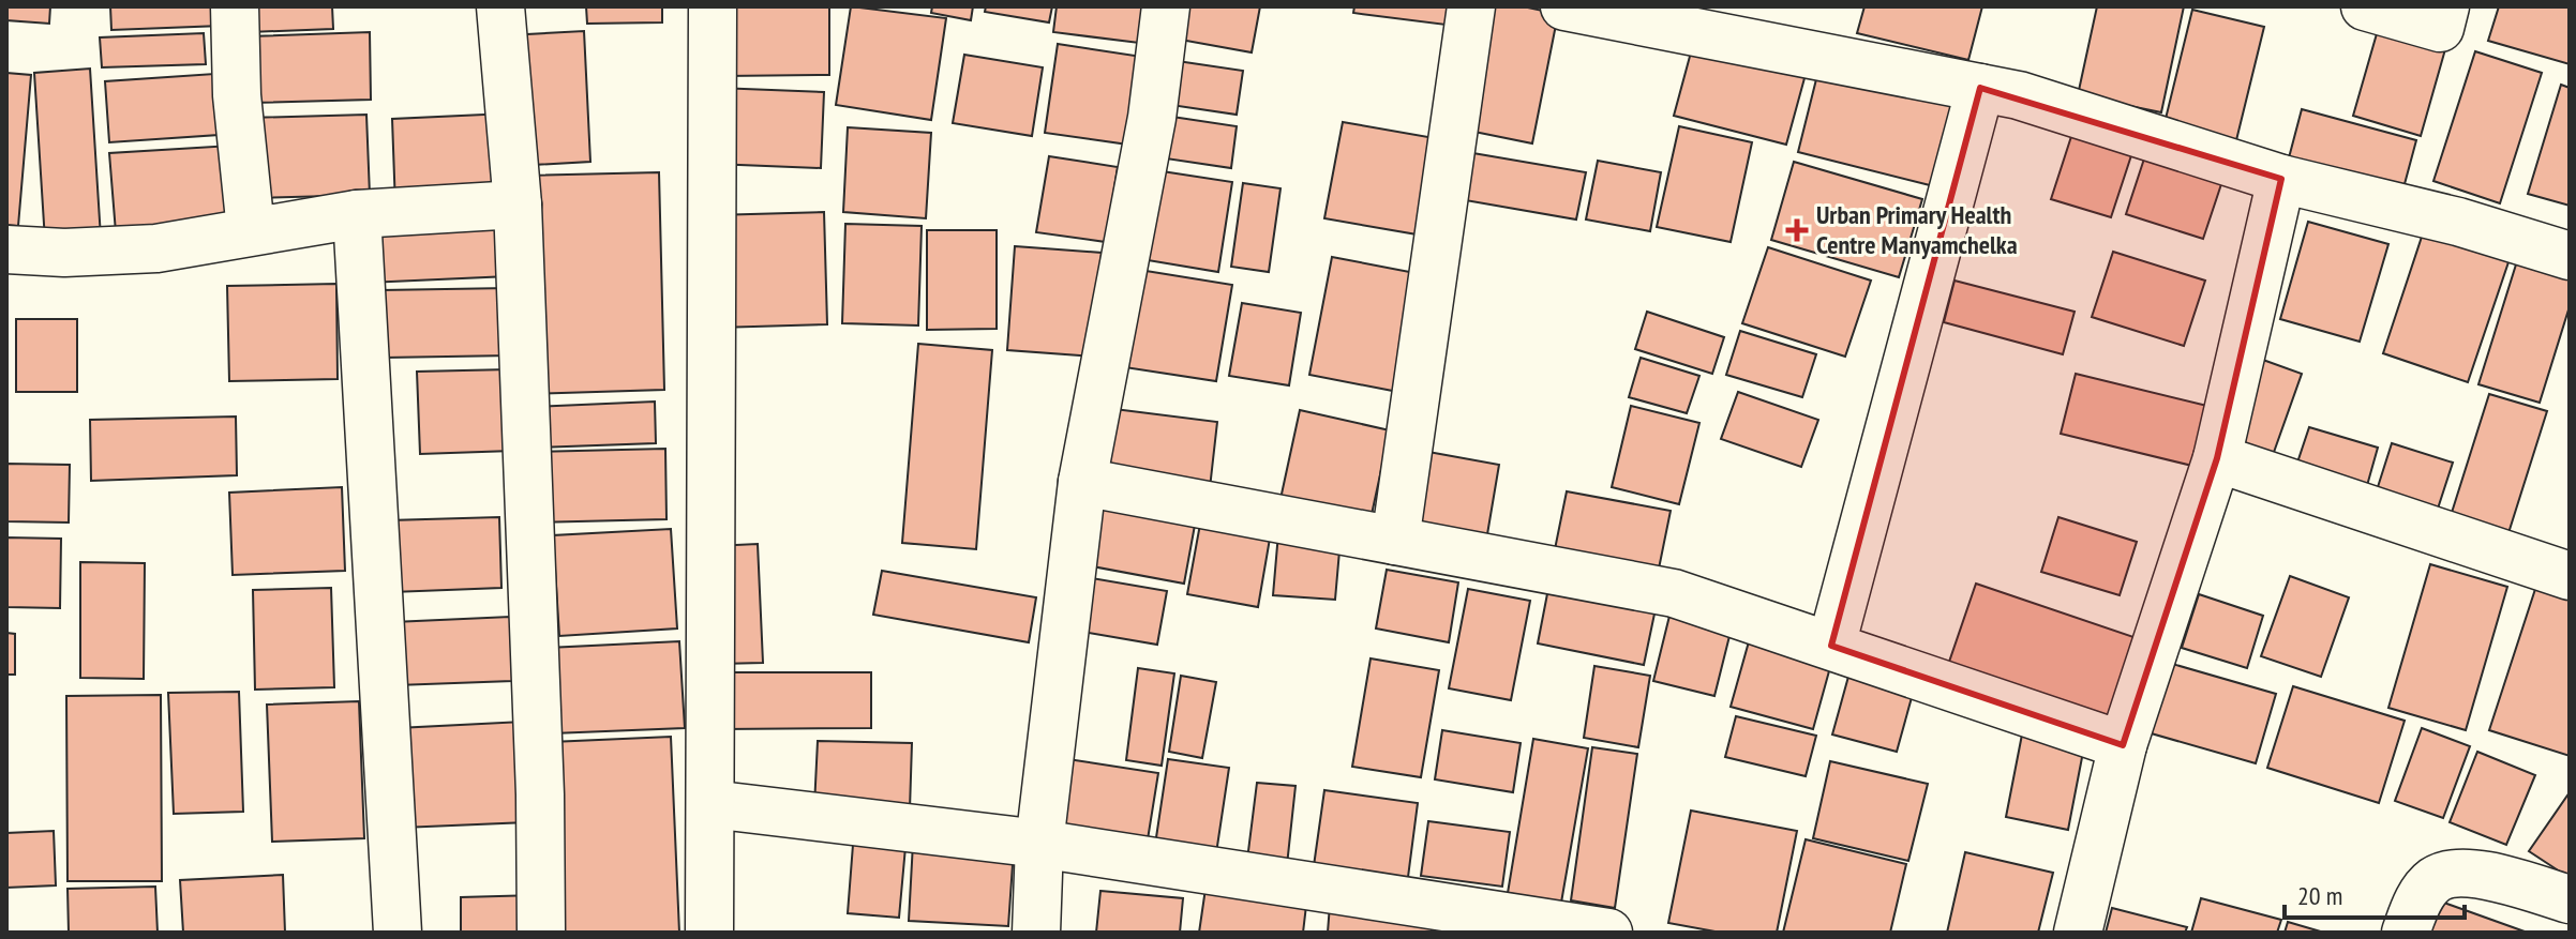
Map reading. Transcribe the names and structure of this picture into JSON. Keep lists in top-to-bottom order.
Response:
{
  "places": {
    "health": ["Urban Primary Health Centre Manyamchelka"]
  },
  "scale_bar": "20 m"
}
